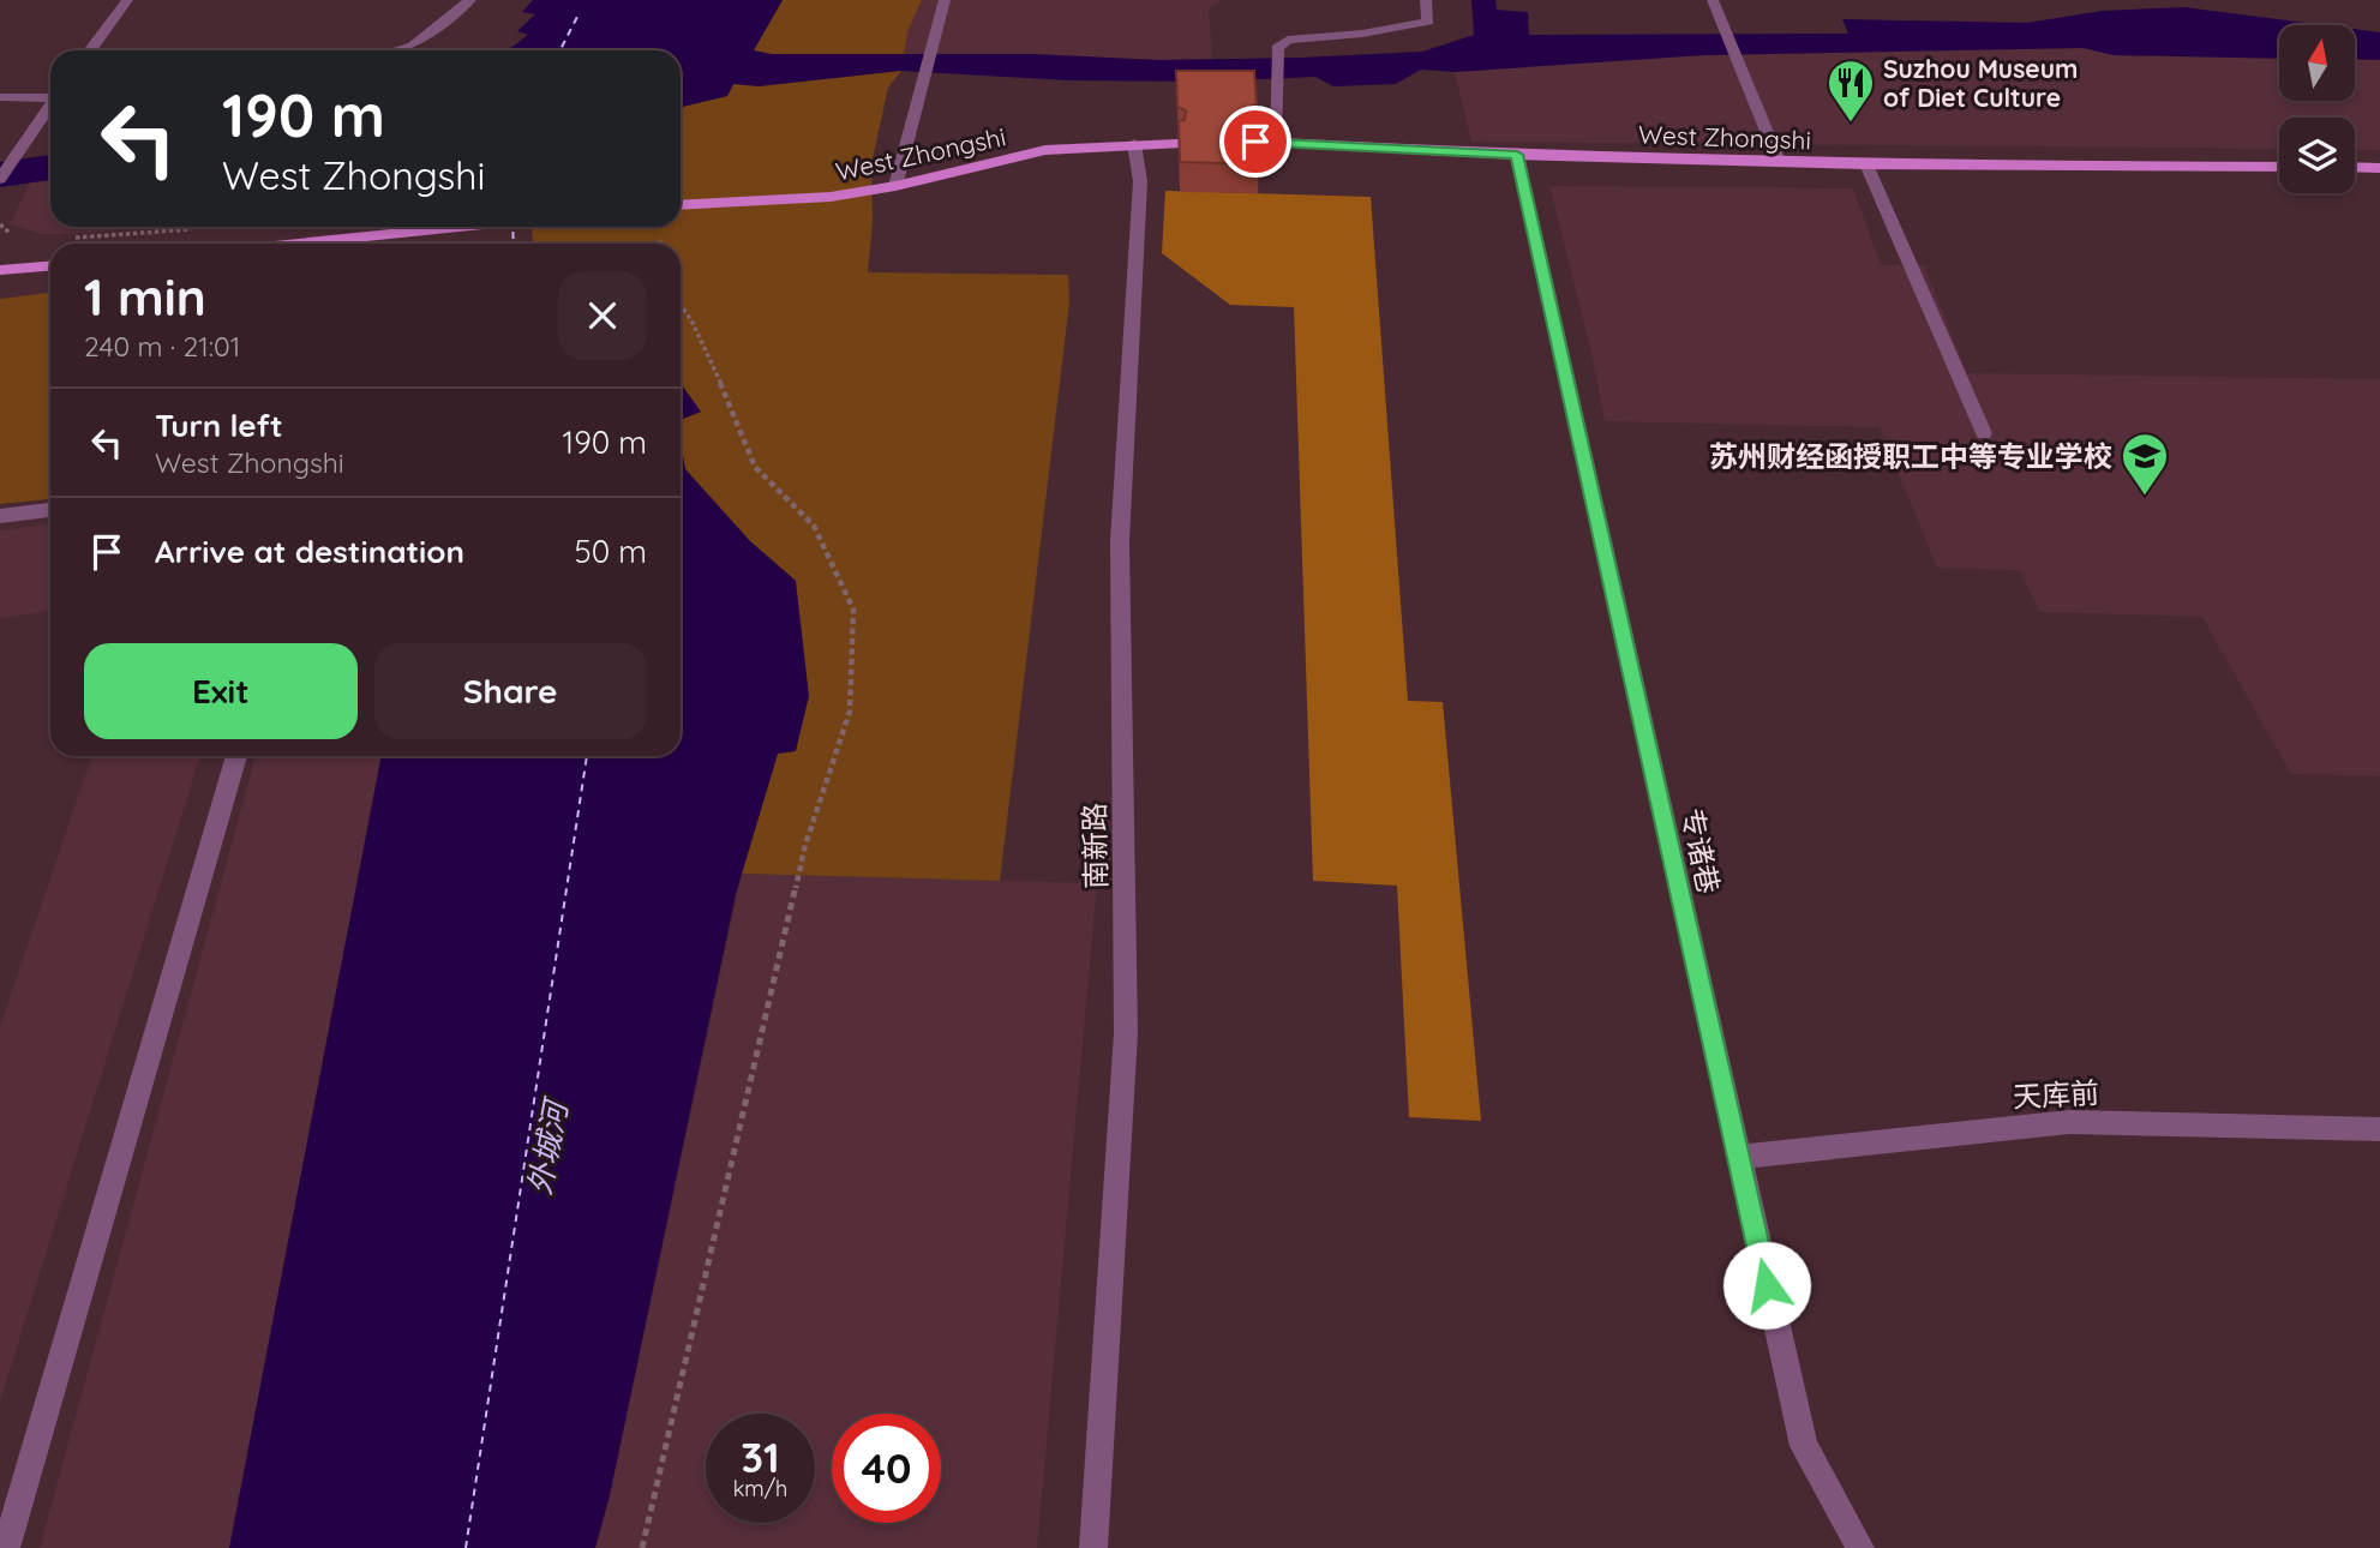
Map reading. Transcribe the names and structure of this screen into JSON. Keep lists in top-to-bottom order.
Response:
{
  "streets": {
    "main road": ["West Zhongshi"],
    "street": ["南新路", "专诸巷", "天库前"]
  },
  "crossings": [
    ["West Zhongshi", "南新路"],
    ["West Zhongshi", "专诸巷"],
    ["专诸巷", "天库前"]
  ],
  "water": ["外城河"],
  "places": {
    "restaurant": ["Suzhou Museum of Diet Culture"],
    "school or university": ["苏州财经函授职工中等专业学校"]
  },
  "north": "top",
  "page": {
    "turn": ["190 m", "West Zhongshi"],
    "heading": ["1 min", "240 m · 21:01"],
    "list": [
      {
        "name": "Turn left",
        "note": "West Zhongshi",
        "value": "190 m"
      },
      {
        "name": "Arrive at destination",
        "value": "50 m"
      }
    ],
    "buttons": ["Exit", "Share"],
    "speed": "31 km/h",
    "limit": "40"
  }
}
